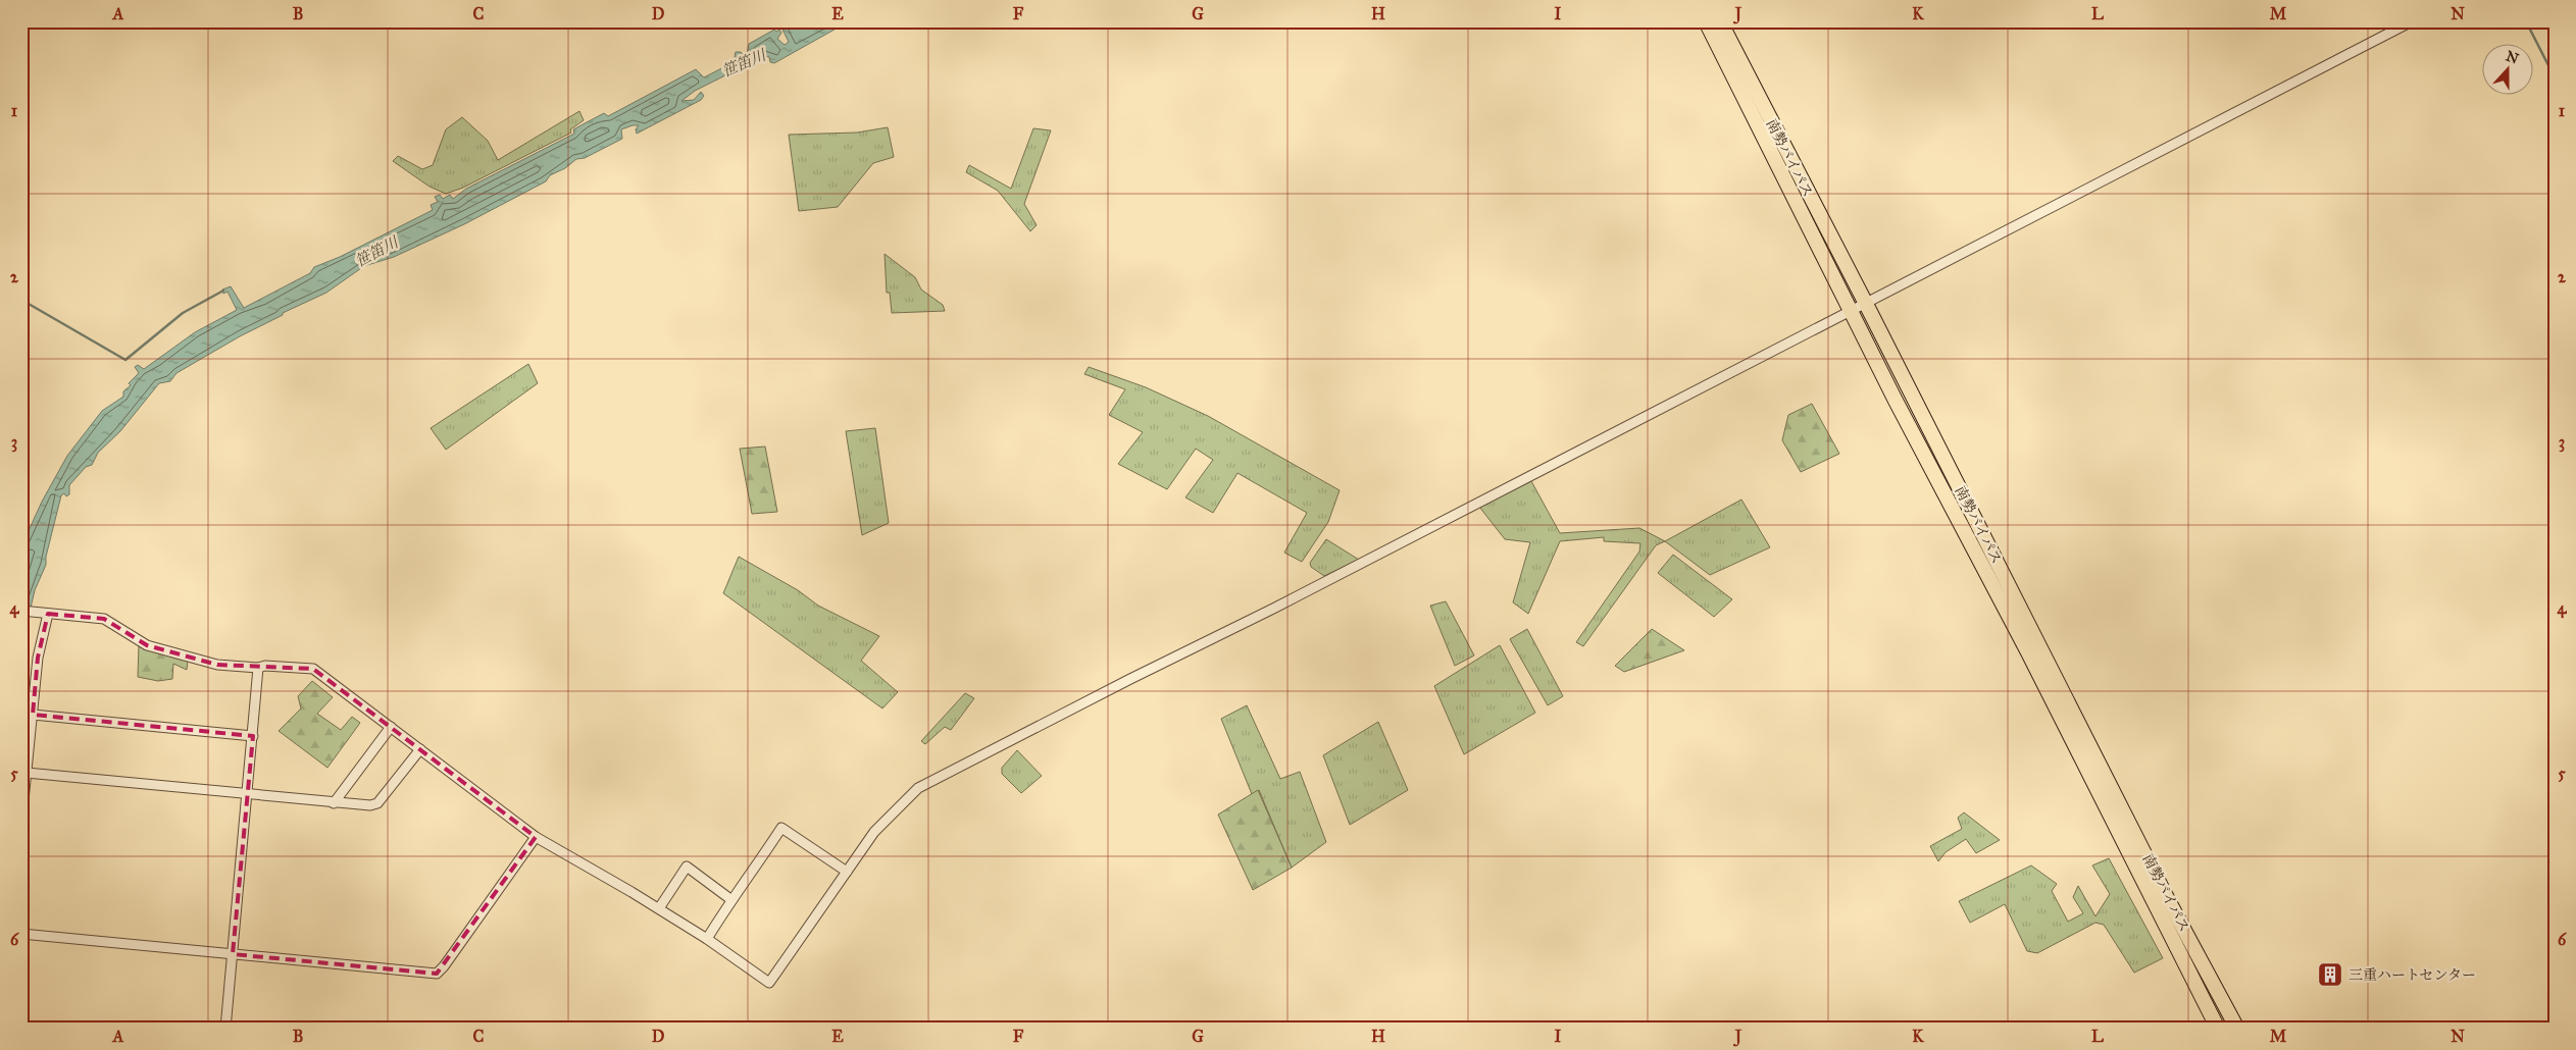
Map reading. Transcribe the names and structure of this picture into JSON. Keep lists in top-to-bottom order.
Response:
{
  "streets": {
    "highway": ["南勢バイパス"]
  },
  "water": ["笹笛川"],
  "places": {
    "building": ["三重ハートセンター"]
  },
  "north": "top",
  "grid": {
    "columns": [
      "A",
      "B",
      "C",
      "D",
      "E",
      "F",
      "G",
      "H",
      "I",
      "J",
      "K",
      "L",
      "M",
      "N"
    ],
    "rows": [
      "1",
      "2",
      "3",
      "4",
      "5",
      "6"
    ]
  }
}
